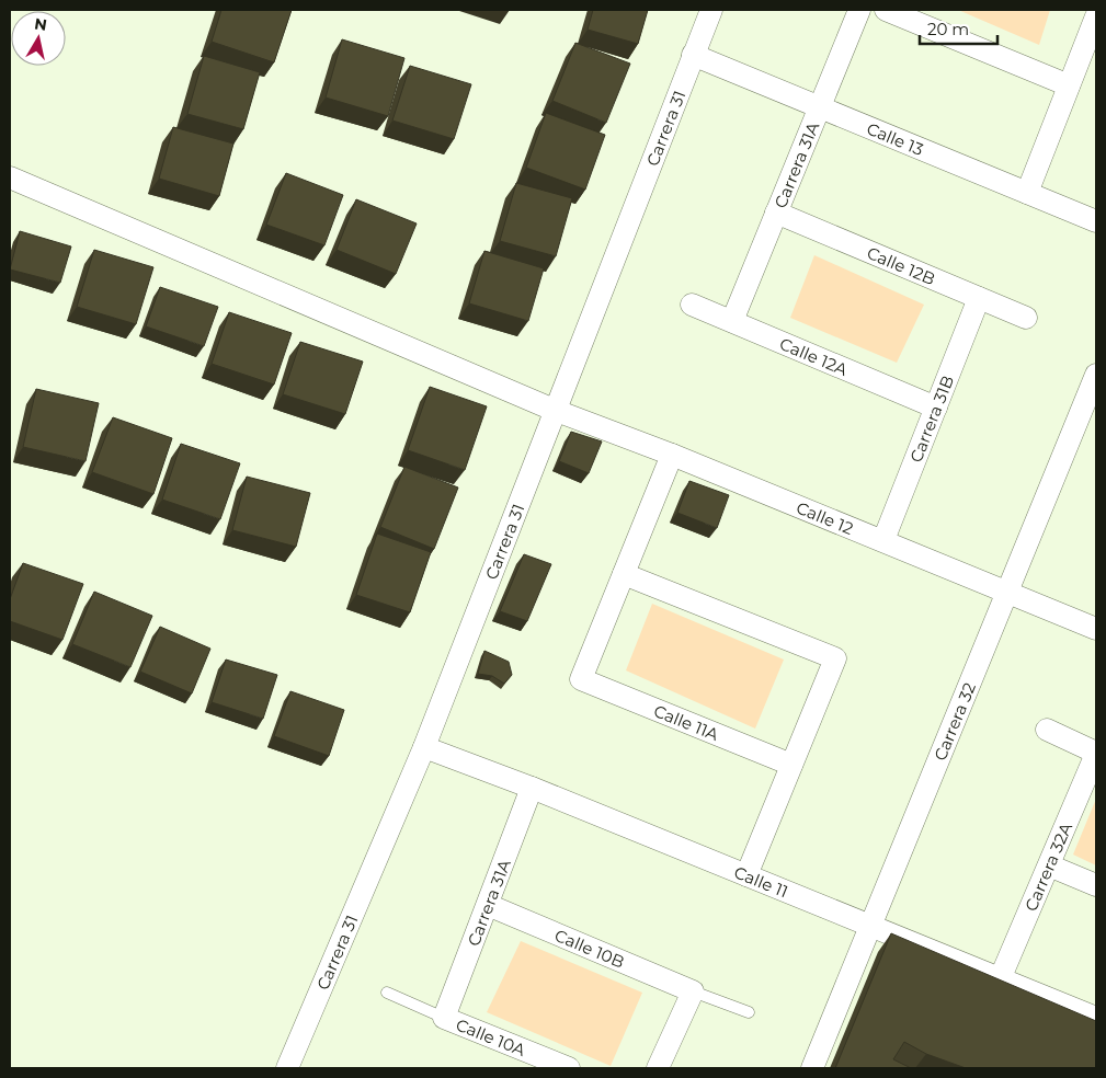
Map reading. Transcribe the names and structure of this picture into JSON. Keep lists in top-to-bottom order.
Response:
{
  "streets": {
    "street": [
      "Carrera 31",
      "Calle 13",
      "Carrera 31A",
      "Calle 12B",
      "Calle 12A",
      "Carrera 31B",
      "Calle 12",
      "Carrera 32",
      "Calle 11A",
      "Carrera 32A",
      "Calle 11",
      "Calle 10B",
      "Calle 10A"
    ]
  },
  "crossings": [
    ["Carrera 31", "Calle 13"],
    ["Carrera 31", "Calle 12"],
    ["Carrera 31", "Calle 11"],
    ["Calle 13", "Carrera 31A"],
    ["Carrera 31A", "Calle 12B"],
    ["Carrera 31A", "Calle 12A"],
    ["Carrera 31A", "Calle 11"],
    ["Carrera 31A", "Calle 10B"],
    ["Carrera 31A", "Calle 10A"],
    ["Calle 12B", "Carrera 31B"],
    ["Calle 12A", "Carrera 31B"],
    ["Carrera 31B", "Calle 12"],
    ["Calle 12", "Carrera 32"],
    ["Carrera 32", "Calle 11"],
    ["Carrera 32A", "Calle 11"]
  ],
  "scale_bar": "20 m",
  "north": "top"
}
